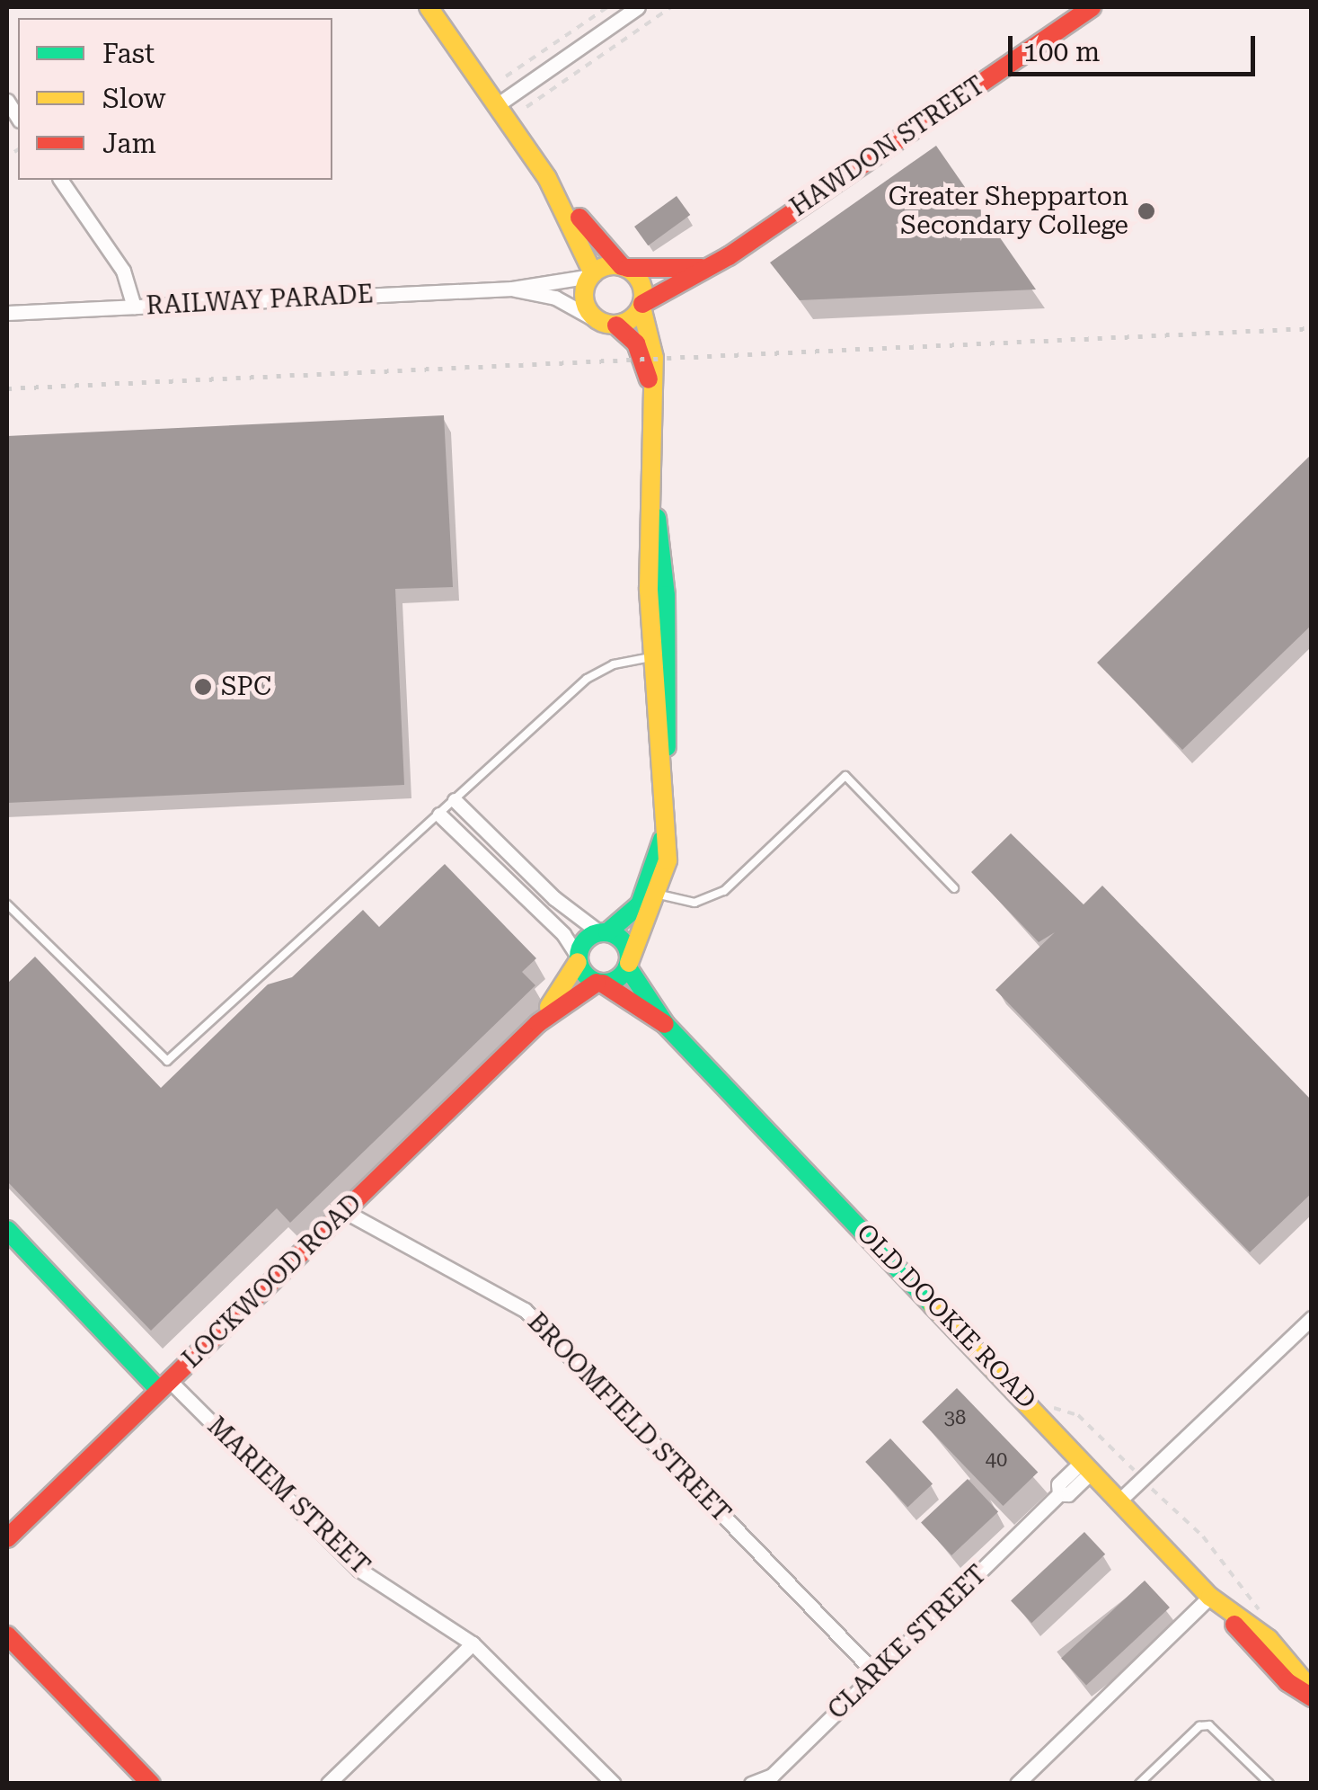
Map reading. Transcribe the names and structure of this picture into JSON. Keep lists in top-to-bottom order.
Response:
{
  "streets": {
    "street": [
      "HAWDON STREET",
      "RAILWAY PARADE",
      "LOCKWOOD ROAD",
      "OLD DOOKIE ROAD",
      "BROOMFIELD STREET",
      "MARIEM STREET",
      "CLARKE STREET"
    ]
  },
  "crossings": [
    ["HAWDON STREET", "RAILWAY PARADE"],
    ["LOCKWOOD ROAD", "OLD DOOKIE ROAD"],
    ["LOCKWOOD ROAD", "BROOMFIELD STREET"],
    ["LOCKWOOD ROAD", "MARIEM STREET"],
    ["OLD DOOKIE ROAD", "CLARKE STREET"],
    ["BROOMFIELD STREET", "CLARKE STREET"]
  ],
  "places": ["Greater Shepparton Secondary College", "SPC"],
  "house_numbers": ["38", "40"],
  "legend": ["Fast", "Slow", "Jam"],
  "scale_bar": "100 m"
}
